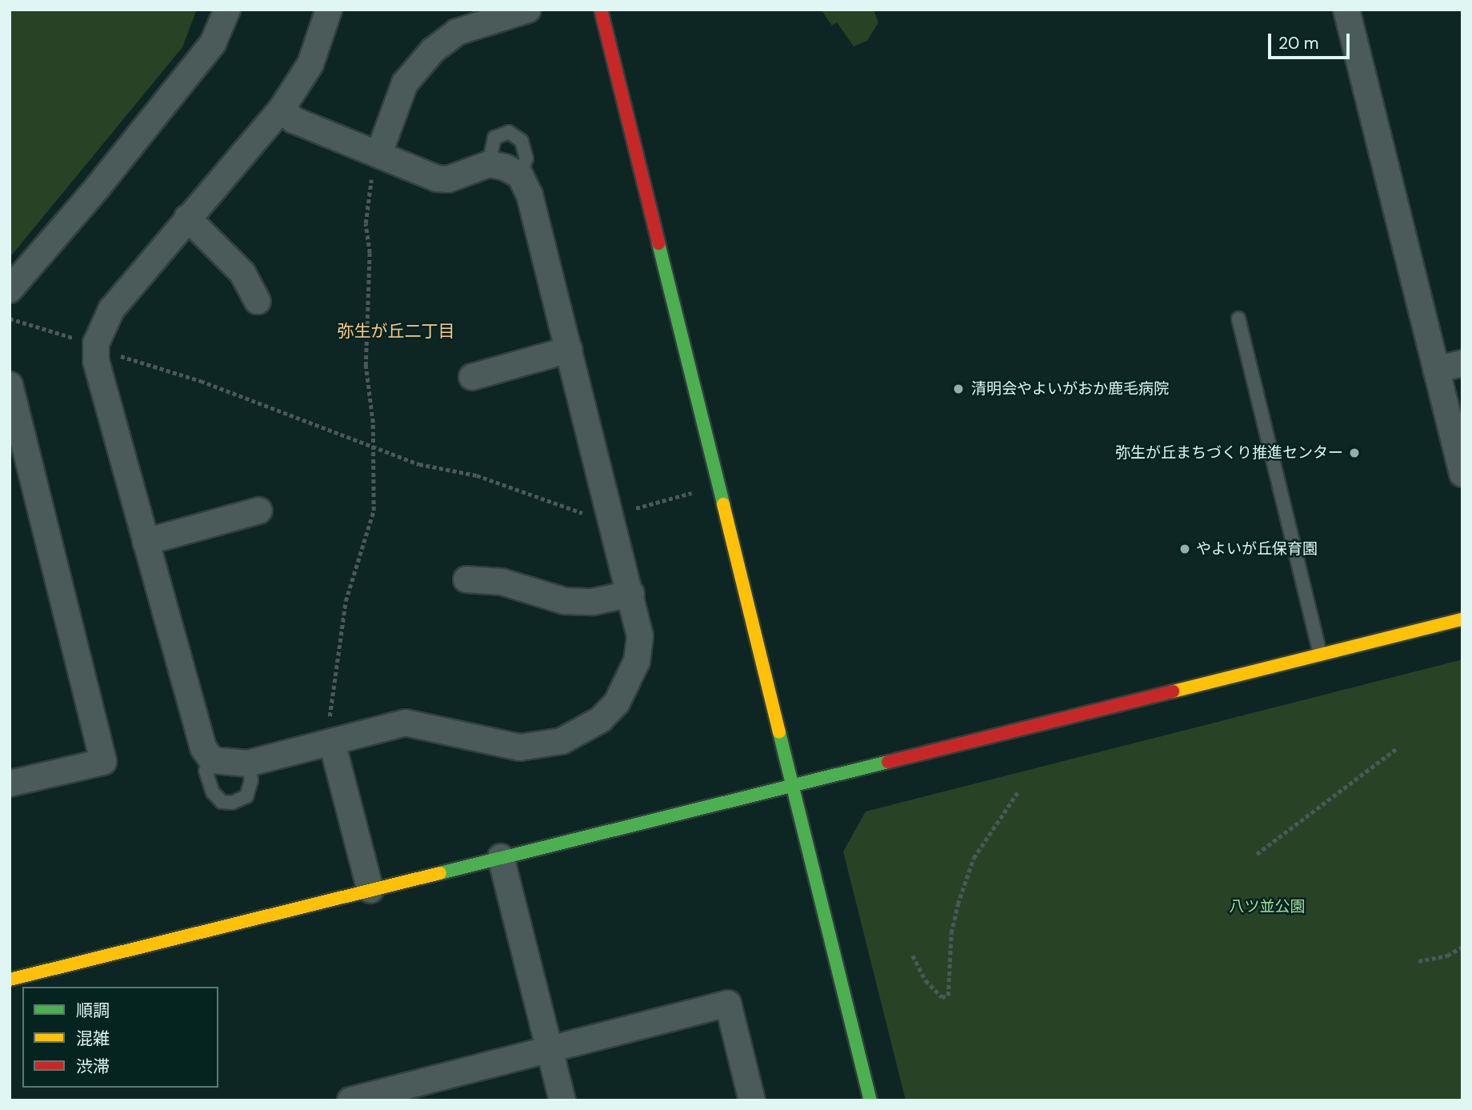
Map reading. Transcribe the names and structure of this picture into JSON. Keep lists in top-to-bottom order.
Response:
{
  "districts": ["弥生が丘二丁目"],
  "parks": ["八ツ並公園"],
  "places": ["清明会やよいがおか鹿毛病院", "弥生が丘まちづくり推進センター", "やよいが丘保育園"],
  "legend": ["順調", "混雑", "渋滞"],
  "scale_bar": "20 m"
}
